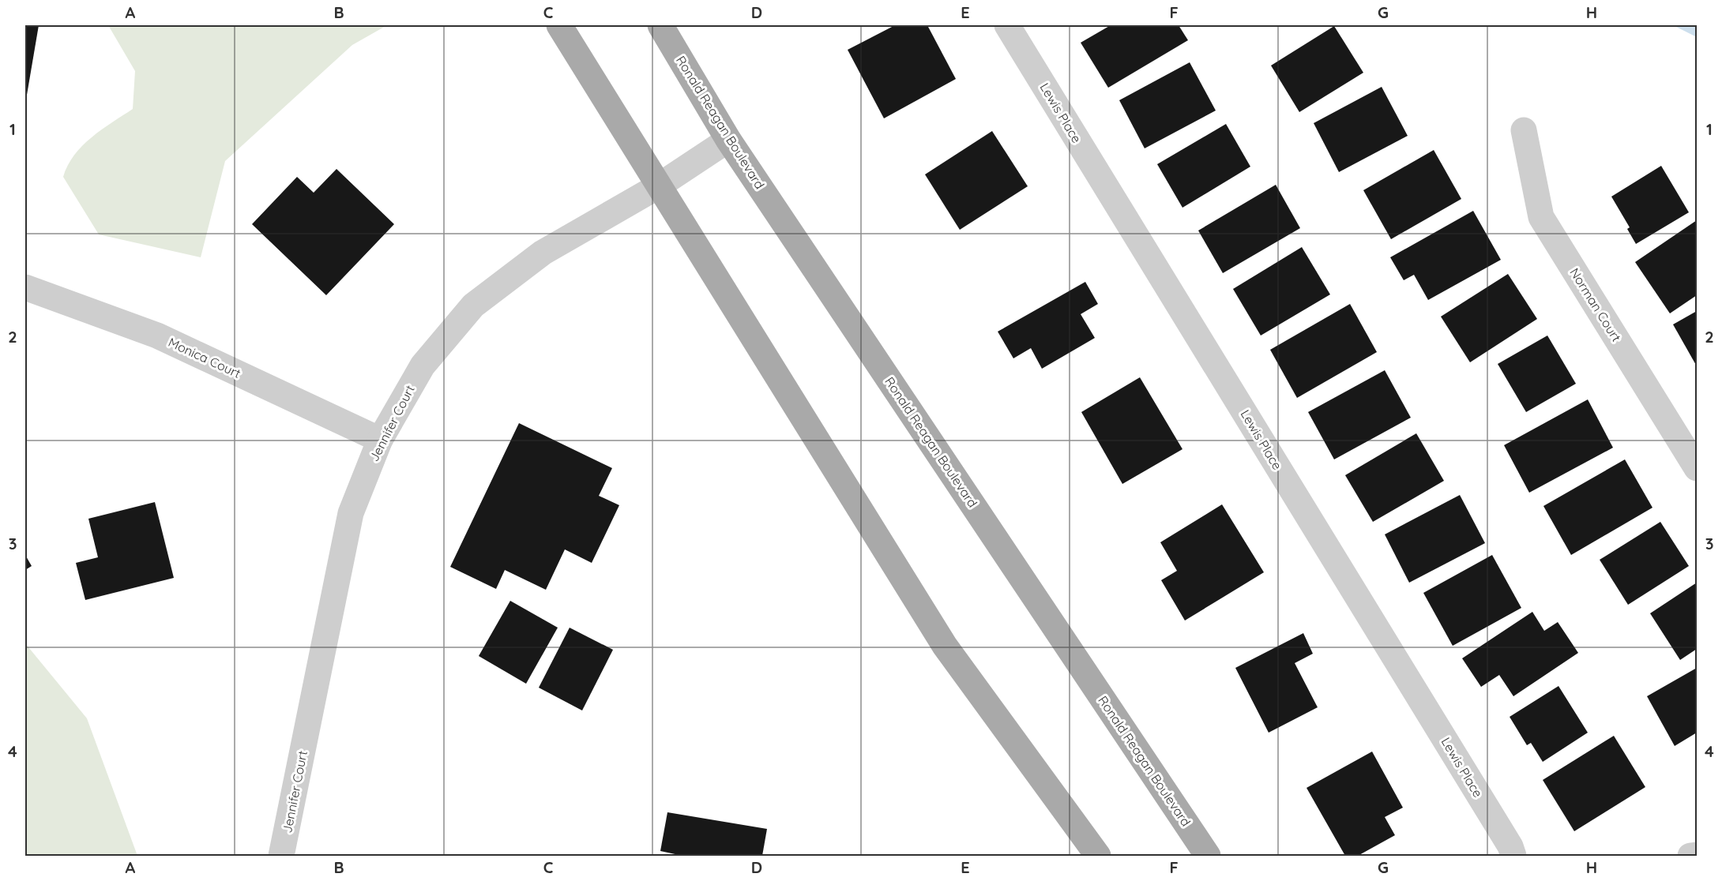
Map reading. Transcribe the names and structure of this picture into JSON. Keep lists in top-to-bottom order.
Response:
{
  "streets": {
    "main road": ["Ronald Reagan Boulevard"],
    "street": [
      "Lewis Place",
      "Norman Court",
      "Monica Court",
      "Jennifer Court"
    ]
  },
  "crossings": [
    ["Ronald Reagan Boulevard", "Jennifer Court"],
    ["Monica Court", "Jennifer Court"]
  ],
  "grid": {
    "columns": [
      "A",
      "B",
      "C",
      "D",
      "E",
      "F",
      "G",
      "H"
    ],
    "rows": [
      "1",
      "2",
      "3",
      "4"
    ]
  }
}
